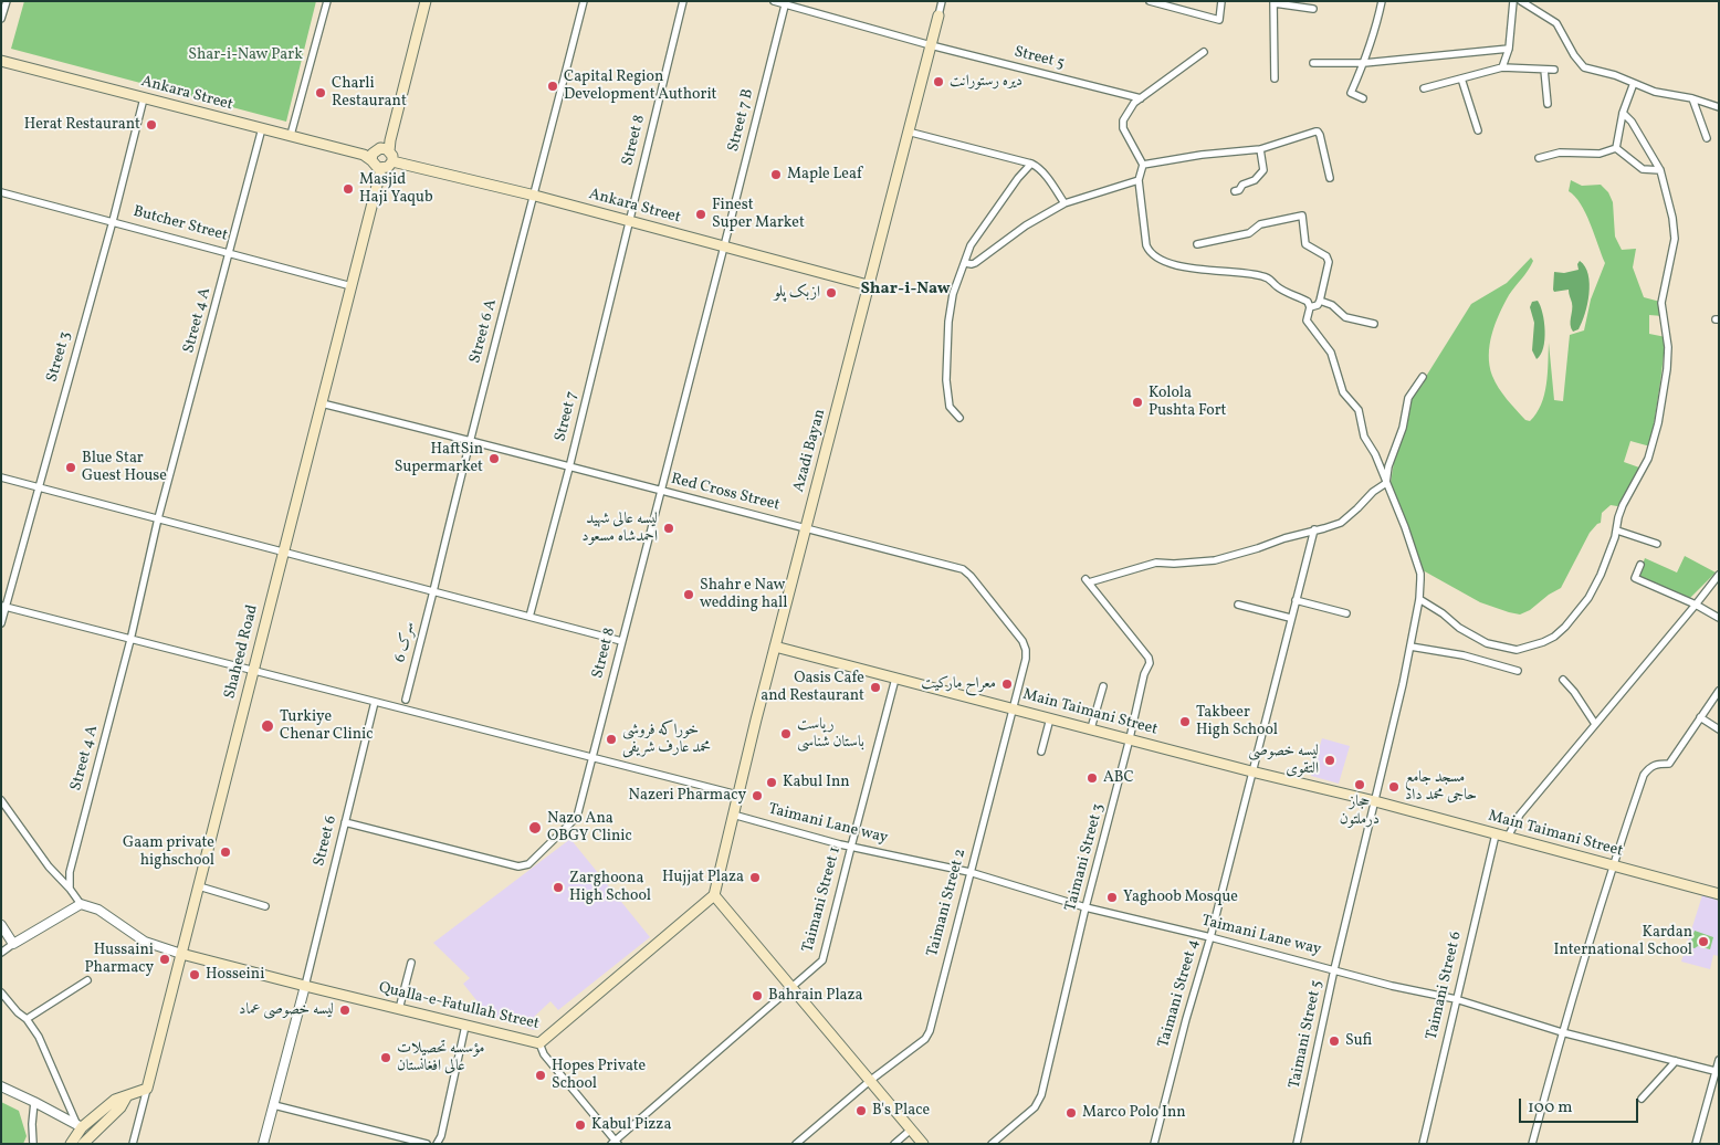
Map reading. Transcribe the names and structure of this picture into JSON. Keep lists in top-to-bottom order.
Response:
{
  "streets": {
    "main road": [
      "Ankara Street",
      "Azadi Bayan",
      "Shaheed Road",
      "Main Taimani Street",
      "Qualla-e-Fatullah Street"
    ],
    "street": [
      "Street 5",
      "Street 7 B",
      "Street 8",
      "Butcher Street",
      "Street 4 A",
      "Street 6 A",
      "Street 3",
      "Street 7",
      "Red Cross Street",
      "سرک 6",
      "Taimani Lane way",
      "Street 6",
      "Taimani Street 3",
      "Taimani Street 1",
      "Taimani Street 2",
      "Taimani Street 6",
      "Taimani Street 4",
      "Taimani Street 5"
    ]
  },
  "crossings": [
    ["Street 5", "Street 7 B"],
    ["Street 5", "Azadi Bayan"],
    ["Ankara Street", "Street 7 B"],
    ["Ankara Street", "Street 8"],
    ["Ankara Street", "Street 4 A"],
    ["Ankara Street", "Street 6 A"],
    ["Ankara Street", "Street 3"],
    ["Ankara Street", "Street 7"],
    ["Ankara Street", "Azadi Bayan"],
    ["Ankara Street", "Shaheed Road"],
    ["Street 7 B", "Street 8"],
    ["Street 8", "Street 7"],
    ["Street 8", "Red Cross Street"],
    ["Street 8", "Street 6"],
    ["Butcher Street", "Street 4 A"],
    ["Butcher Street", "Street 3"],
    ["Butcher Street", "Shaheed Road"],
    ["Street 6 A", "Red Cross Street"],
    ["Street 6 A", "سرک 6"],
    ["Street 7", "Red Cross Street"],
    ["Azadi Bayan", "Red Cross Street"],
    ["Azadi Bayan", "Main Taimani Street"],
    ["Azadi Bayan", "Taimani Lane way"],
    ["Azadi Bayan", "Qualla-e-Fatullah Street"],
    ["Red Cross Street", "Shaheed Road"],
    ["Red Cross Street", "Main Taimani Street"],
    ["Red Cross Street", "Taimani Street 2"],
    ["Shaheed Road", "Qualla-e-Fatullah Street"],
    ["Main Taimani Street", "Taimani Street 3"],
    ["Main Taimani Street", "Taimani Street 1"],
    ["Main Taimani Street", "Taimani Street 2"],
    ["Main Taimani Street", "Taimani Street 6"],
    ["Main Taimani Street", "Taimani Street 4"],
    ["Main Taimani Street", "Taimani Street 5"],
    ["Taimani Lane way", "Taimani Street 3"],
    ["Taimani Lane way", "Taimani Street 1"],
    ["Taimani Lane way", "Taimani Street 2"],
    ["Taimani Lane way", "Taimani Street 6"],
    ["Taimani Lane way", "Taimani Street 4"],
    ["Taimani Lane way", "Taimani Street 5"],
    ["Street 6", "Qualla-e-Fatullah Street"],
    ["Taimani Street 3", "Taimani Street 4"]
  ],
  "districts": ["Shar-i-Naw"],
  "parks": ["Shar-i-Naw Park"],
  "places": [
    "دیره رستورانت",
    "Capital Region Development Authorit",
    "Charli Restaurant",
    "Herat Restaurant",
    "Maple Leaf",
    "Masjid Haji Yaqub",
    "Finest Super Market",
    "ازبک پلو",
    "Kolola Pushta Fort",
    "HaftSin Supermarket",
    "Blue Star Guest House",
    "لیسه عالی شهید احمدشاه مسعود",
    "Shahr e Naw wedding hall",
    "معراح مارکیت",
    "Oasis Cafe and Restaurant",
    "Takbeer High School",
    "Turkiye Chenar Clinic",
    "ریاست باستان شناسی",
    "خوراکه فروشی محمد عارف شریفی",
    "لیسه خصوصی التقوی",
    "ABC",
    "Kabul Inn",
    "حجاز درملتون",
    "مسجد جامع حاجی محمد داد",
    "Nazeri Pharmacy",
    "Nazo Ana OBGY Clinic",
    "Gaam private highschool",
    "Hujjat Plaza",
    "Zarghoona High School",
    "Yaghoob Mosque",
    "Kardan International School",
    "Hussaini Pharmacy",
    "Hosseini",
    "Bahrain Plaza",
    "لیسه خصوصی عماد",
    "Sufi",
    "مؤسسه تحصیلات عالی افغانستان",
    "Hopes Private School",
    "B's Place",
    "Marco Polo Inn",
    "Kabul Pizza"
  ],
  "scale_bar": "100 m"
}
